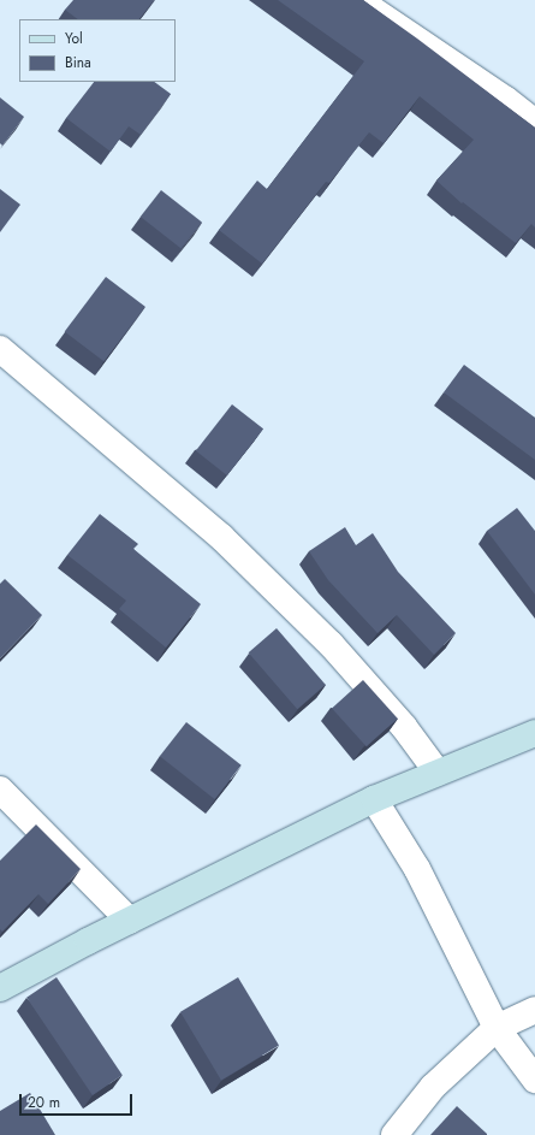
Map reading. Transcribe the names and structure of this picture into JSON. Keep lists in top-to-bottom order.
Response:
{
  "legend": ["Yol", "Bina"],
  "scale_bar": "20 m"
}
